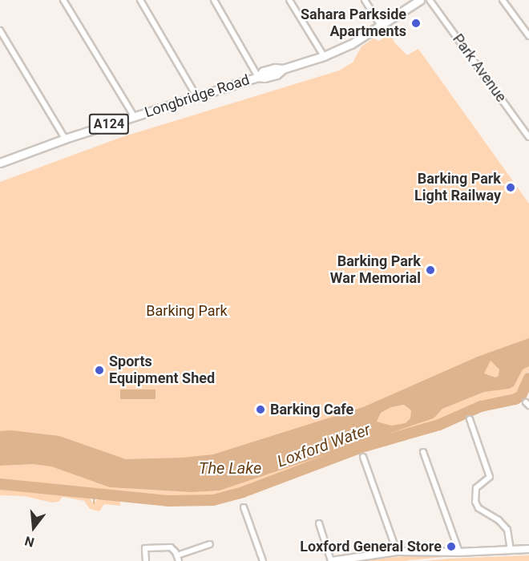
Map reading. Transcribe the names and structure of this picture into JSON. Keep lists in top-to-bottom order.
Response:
{
  "streets": {
    "main road": ["Longbridge Road", "A124"],
    "street": ["Park Avenue"]
  },
  "water": ["Loxford Water", "The Lake"],
  "parks": ["Barking Park"],
  "places": [
    "Sahara Parkside Apartments",
    "Barking Park Light Railway",
    "Barking Park War Memorial",
    "Sports Equipment Shed",
    "Barking Cafe",
    "Loxford General Store"
  ],
  "north": "bottom"
}
